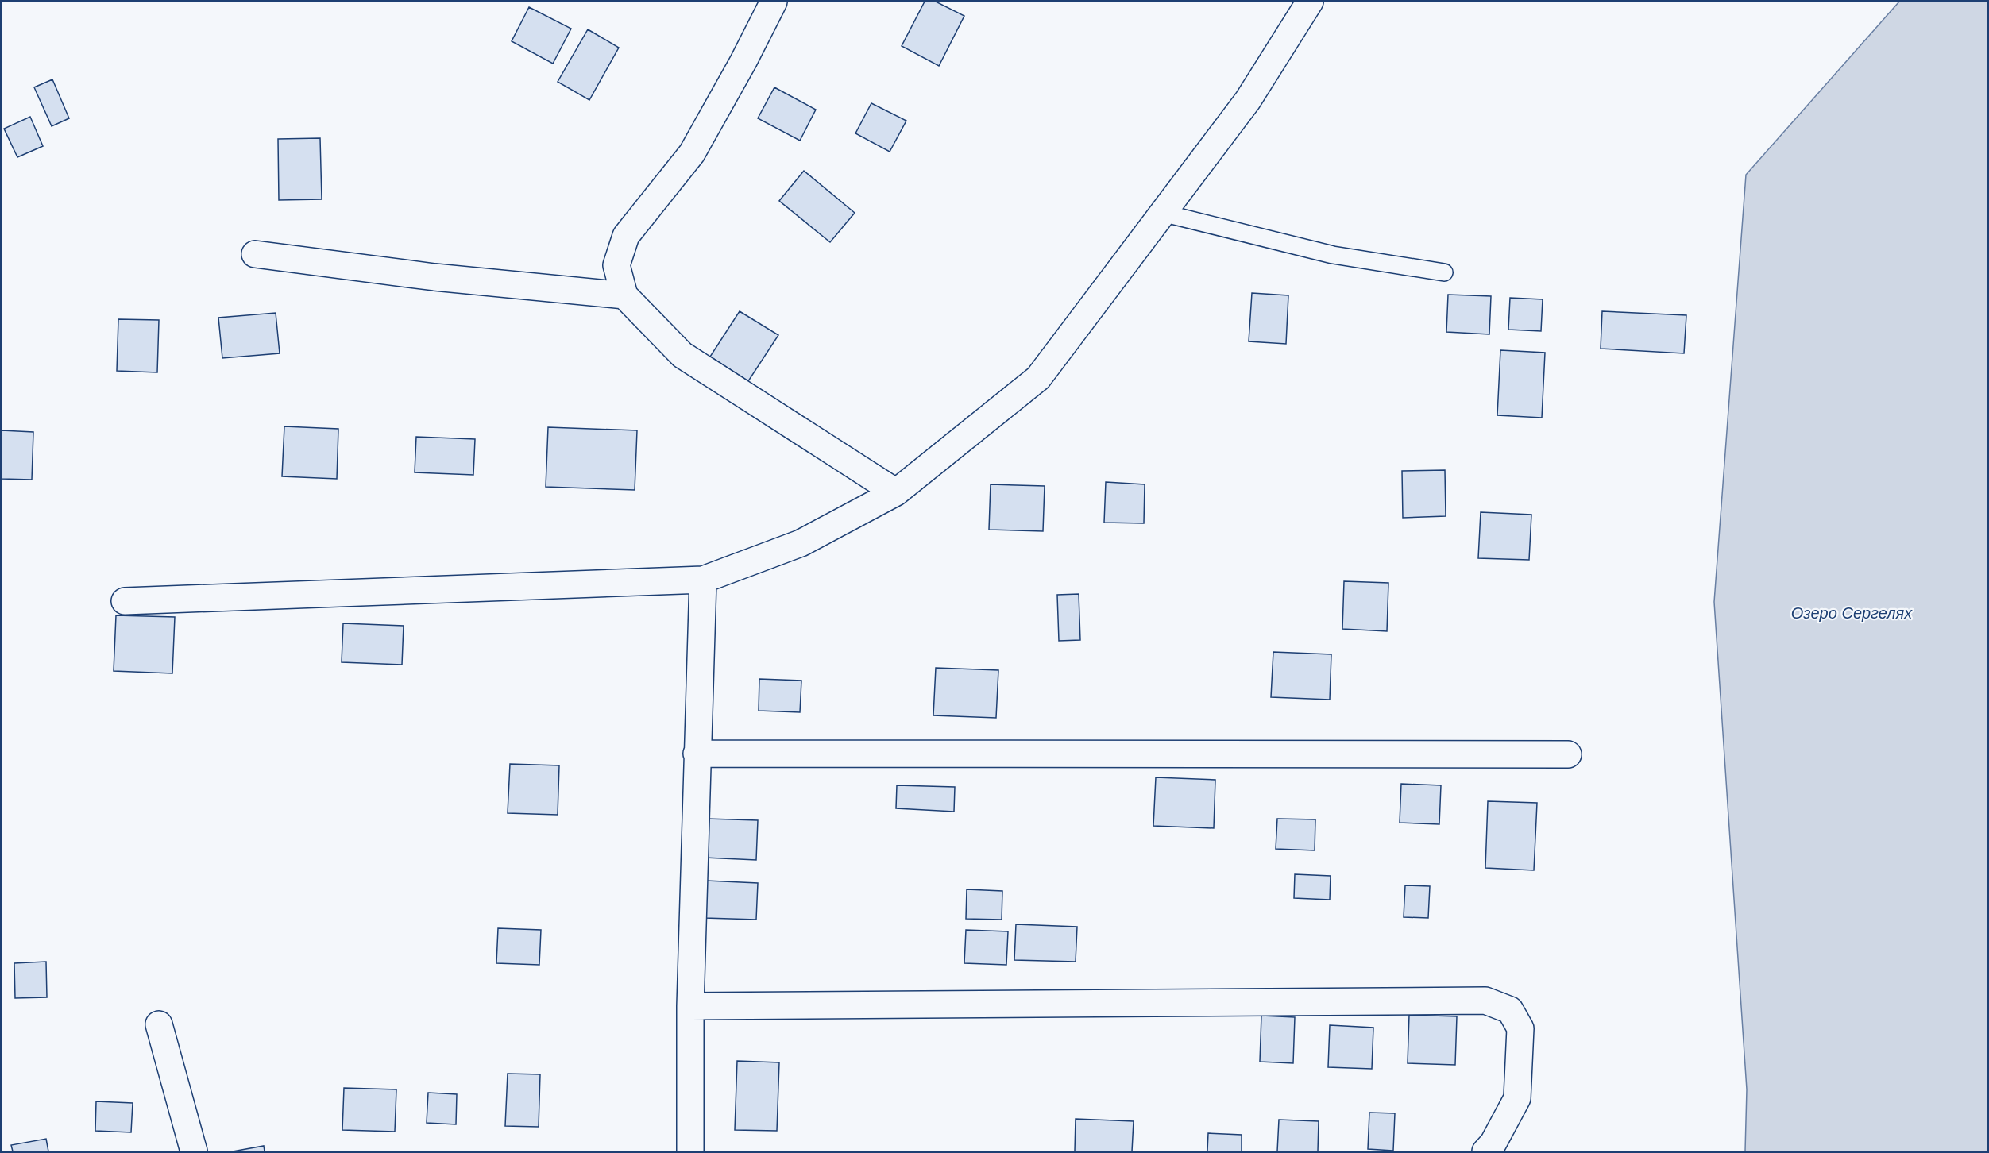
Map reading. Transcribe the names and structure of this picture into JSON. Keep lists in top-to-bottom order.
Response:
{
  "water": ["Озеро Сергелях"]
}
